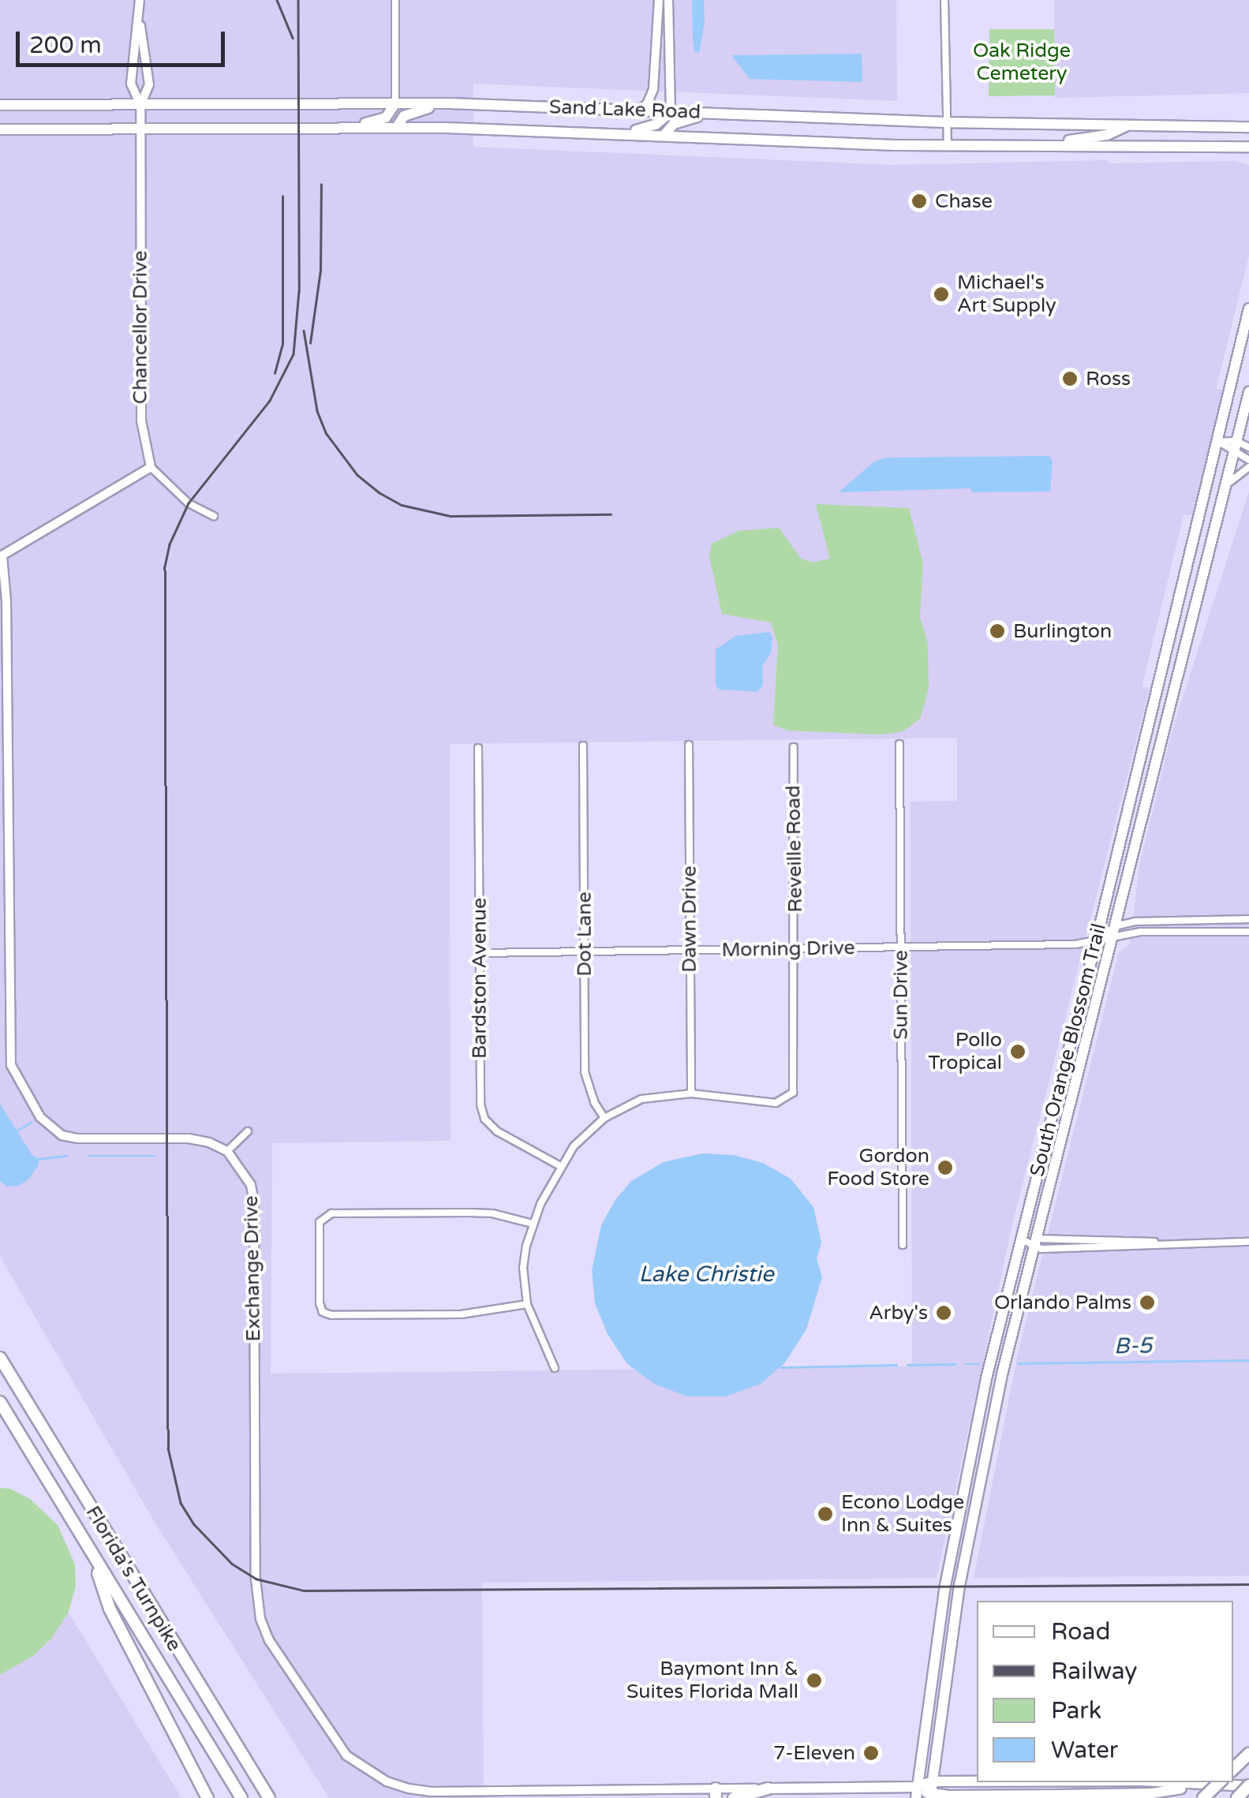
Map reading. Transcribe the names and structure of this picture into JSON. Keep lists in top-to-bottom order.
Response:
{
  "streets": {
    "highway": ["Florida's Turnpike"],
    "main road": ["Sand Lake Road", "South Orange Blossom Trail"],
    "street": [
      "Chancellor Drive",
      "Reveille Road",
      "Dawn Drive",
      "Dot Lane",
      "Morning Drive",
      "Bardston Avenue",
      "Sun Drive",
      "Exchange Drive"
    ]
  },
  "crossings": [
    ["Sand Lake Road", "Chancellor Drive"],
    ["Reveille Road", "Dawn Drive"],
    ["Reveille Road", "Morning Drive"],
    ["Dawn Drive", "Morning Drive"],
    ["Dot Lane", "Morning Drive"],
    ["Morning Drive", "Bardston Avenue"],
    ["Morning Drive", "Sun Drive"],
    ["Morning Drive", "South Orange Blossom Trail"]
  ],
  "water": ["Lake Christie", "B-5"],
  "parks": ["Oak Ridge Cemetery"],
  "places": [
    "Chase",
    "Michael's Art Supply",
    "Ross",
    "Burlington",
    "Pollo Tropical",
    "Gordon Food Store",
    "Orlando Palms",
    "Arby's",
    "Econo Lodge Inn & Suites",
    "Baymont Inn & Suites Florida Mall",
    "7-Eleven"
  ],
  "legend": [
    "Road",
    "Railway",
    "Park",
    "Water"
  ],
  "scale_bar": "200 m"
}
